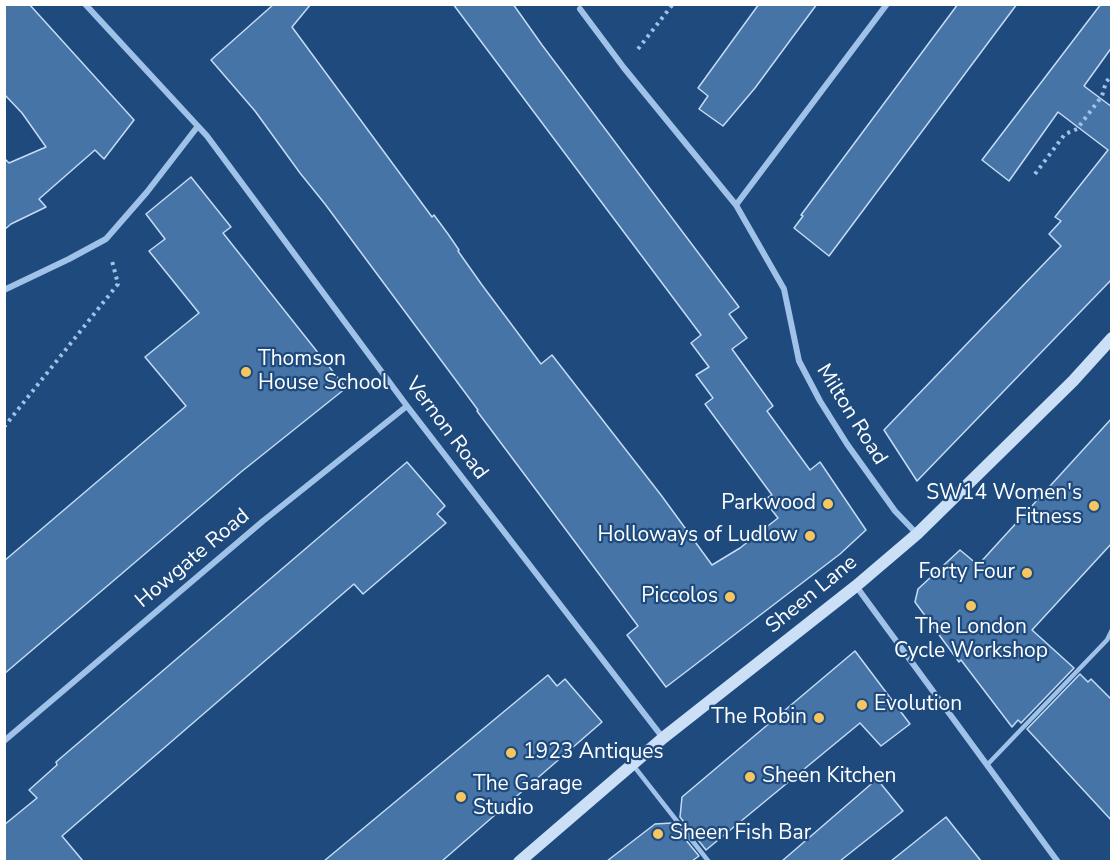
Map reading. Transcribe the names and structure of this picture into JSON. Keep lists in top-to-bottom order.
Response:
{
  "streets": {
    "main road": ["Sheen Lane"],
    "street": ["Milton Road", "Vernon Road", "Howgate Road"]
  },
  "crossings": [
    ["Milton Road", "Sheen Lane"],
    ["Vernon Road", "Howgate Road"],
    ["Vernon Road", "Sheen Lane"]
  ],
  "places": [
    "Thomson House School",
    "Parkwood",
    "SW14 Women's Fitness",
    "Holloways of Ludlow",
    "Forty Four",
    "Piccolos",
    "The London Cycle Workshop",
    "Evolution",
    "The Robin",
    "1923 Antiques",
    "Sheen Kitchen",
    "The Garage Studio",
    "Sheen Fish Bar"
  ]
}
